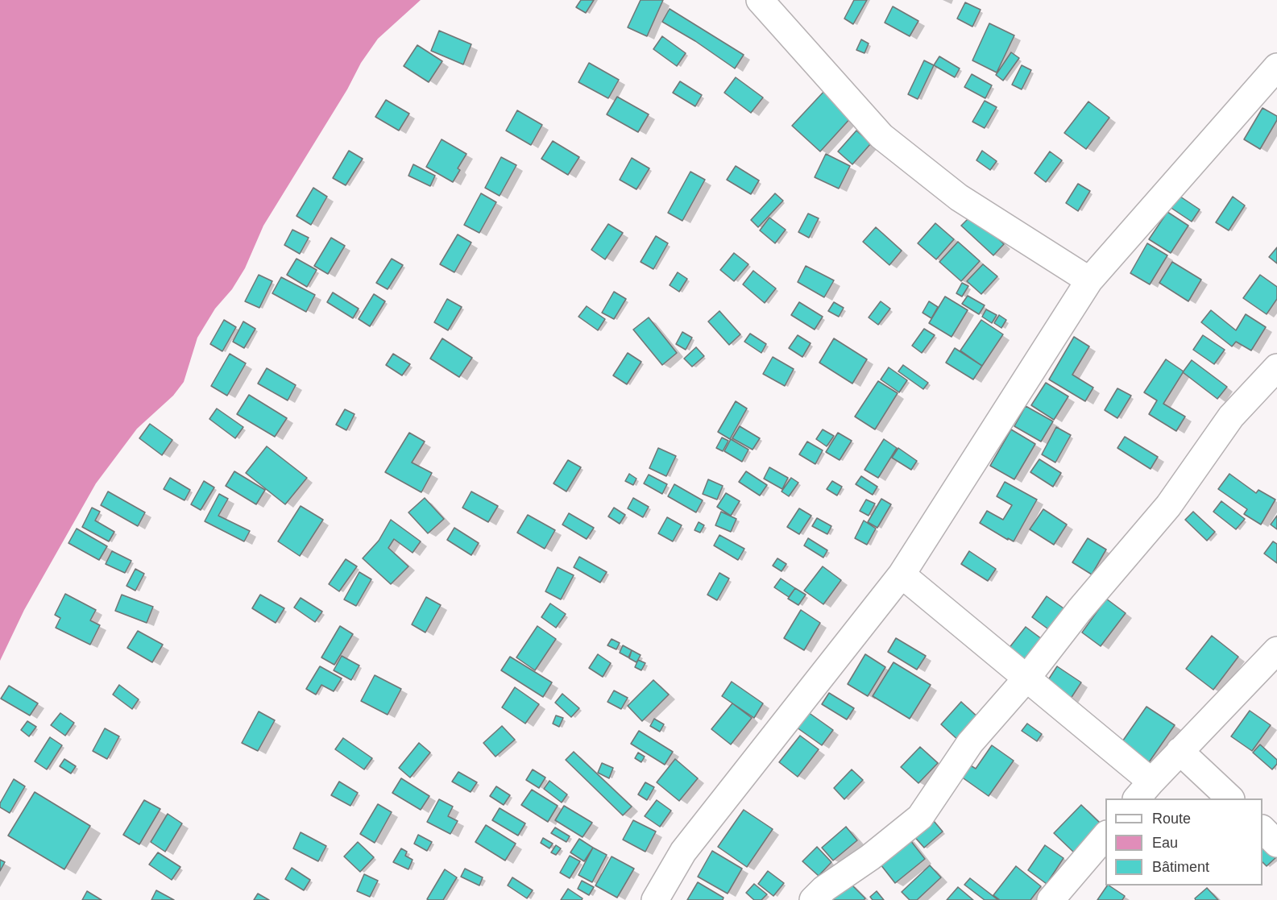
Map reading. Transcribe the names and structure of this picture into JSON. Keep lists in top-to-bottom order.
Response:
{
  "legend": ["Route", "Eau", "Bâtiment"]
}
